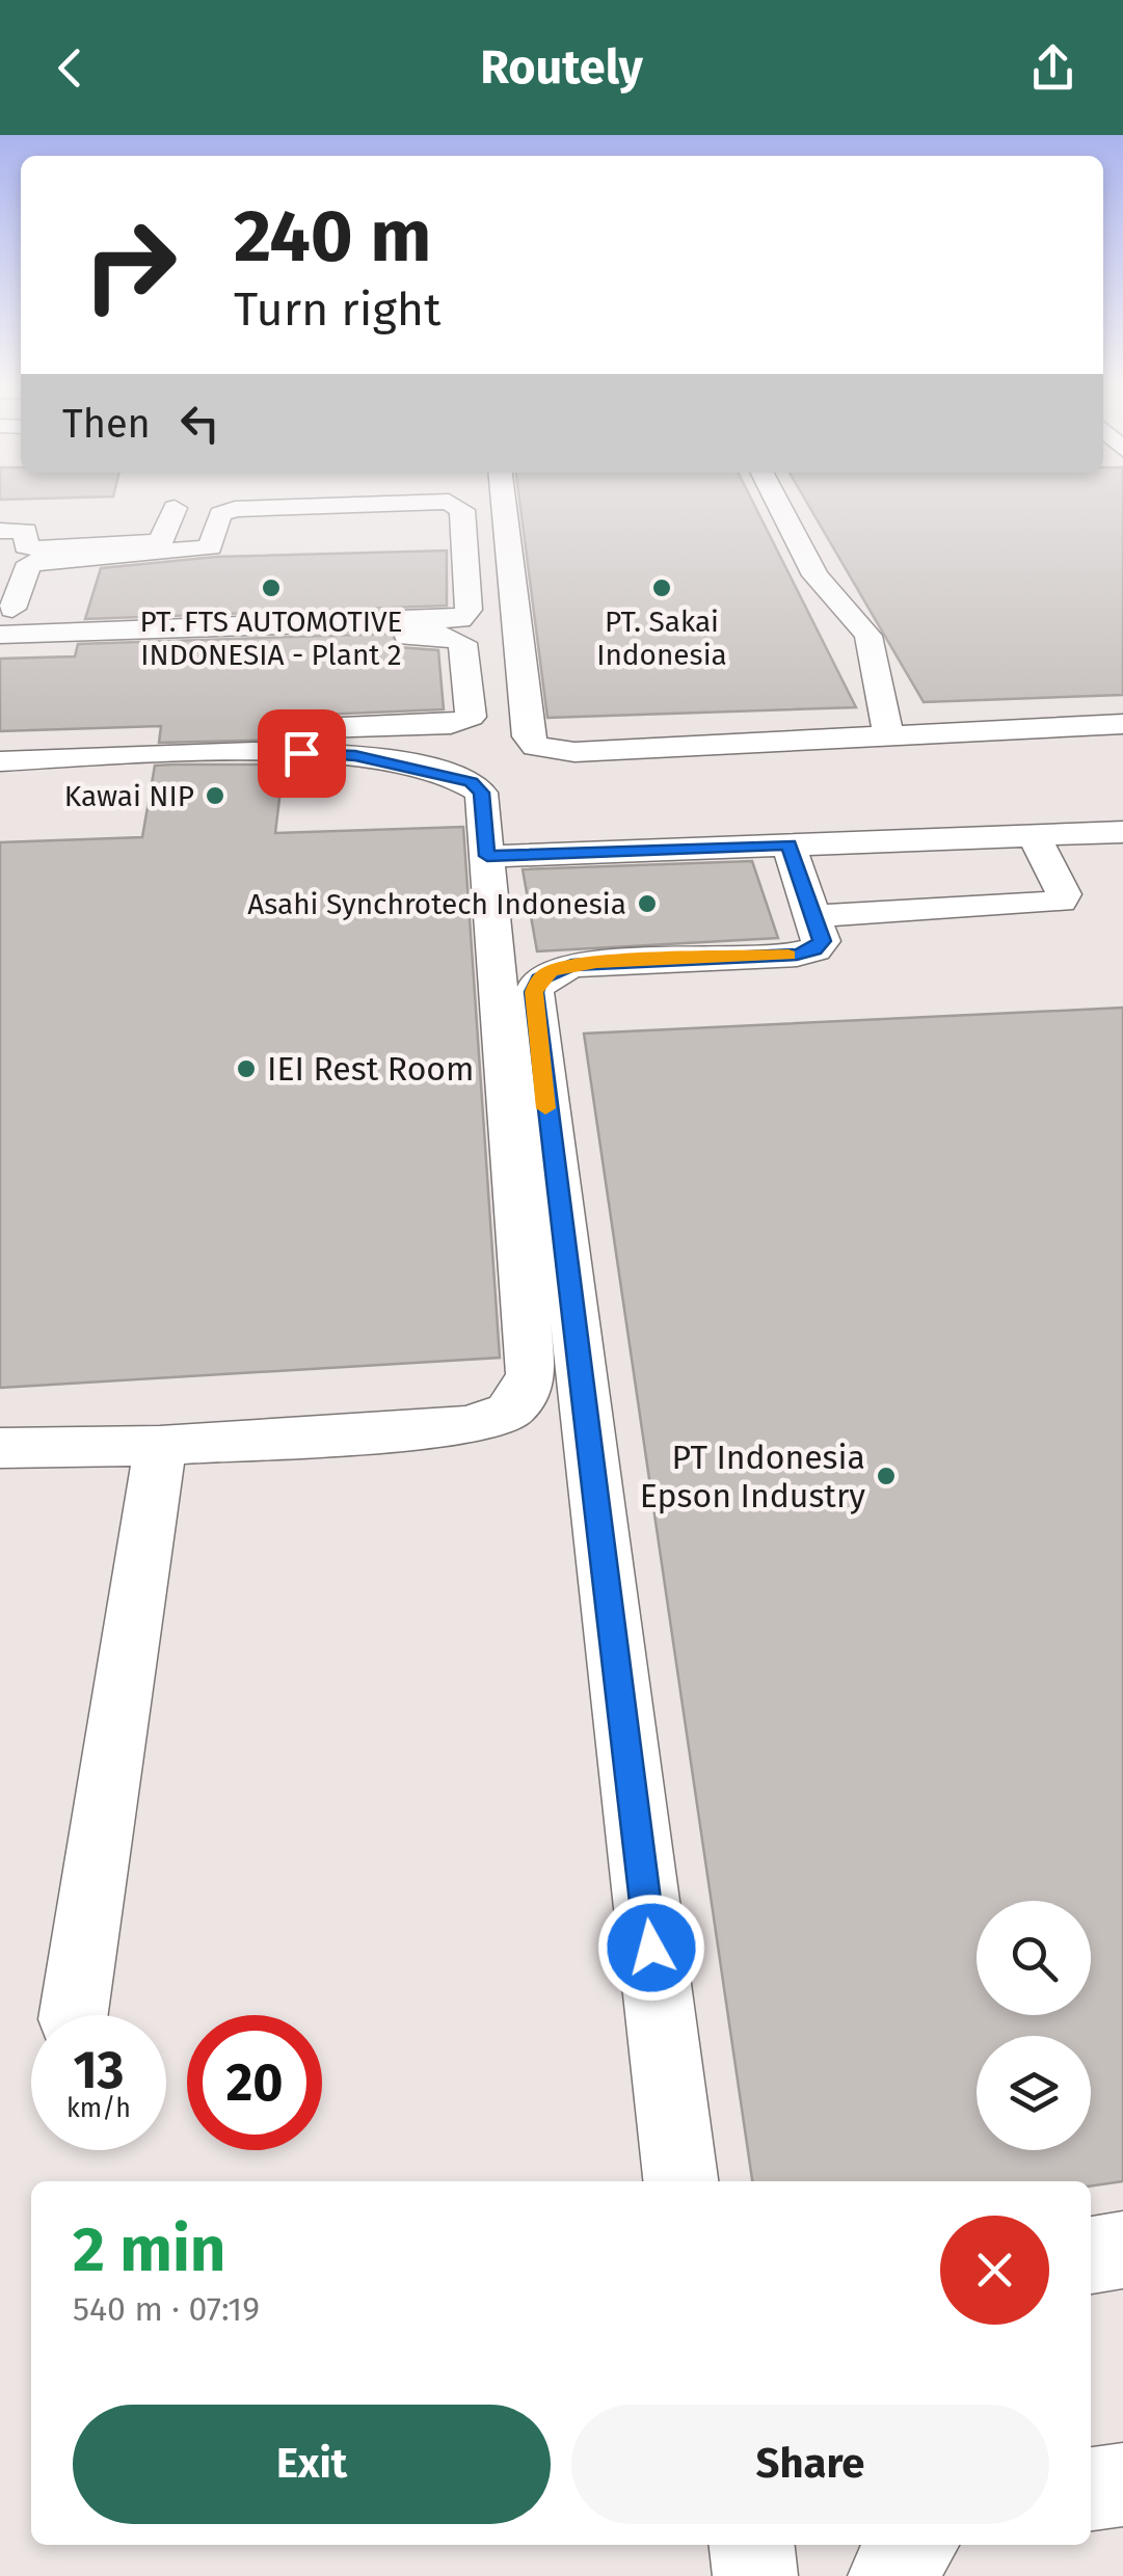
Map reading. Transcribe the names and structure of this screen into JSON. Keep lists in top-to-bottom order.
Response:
{
  "places": [
    "PT. FTS AUTOMOTIVE INDONESIA - Plant 2",
    "PT. Sakai Indonesia",
    "Kawai NIP",
    "Asahi Synchrotech Indonesia",
    "IEI Rest Room",
    "PT Indonesia Epson Industry"
  ],
  "page": {
    "header": "Routely",
    "turn": ["240 m", "Turn right"],
    "then": "Then",
    "speed": "13 km/h",
    "limit": "20",
    "heading": ["2 min", "540 m · 07:19"],
    "buttons": ["Exit", "Share"]
  }
}
